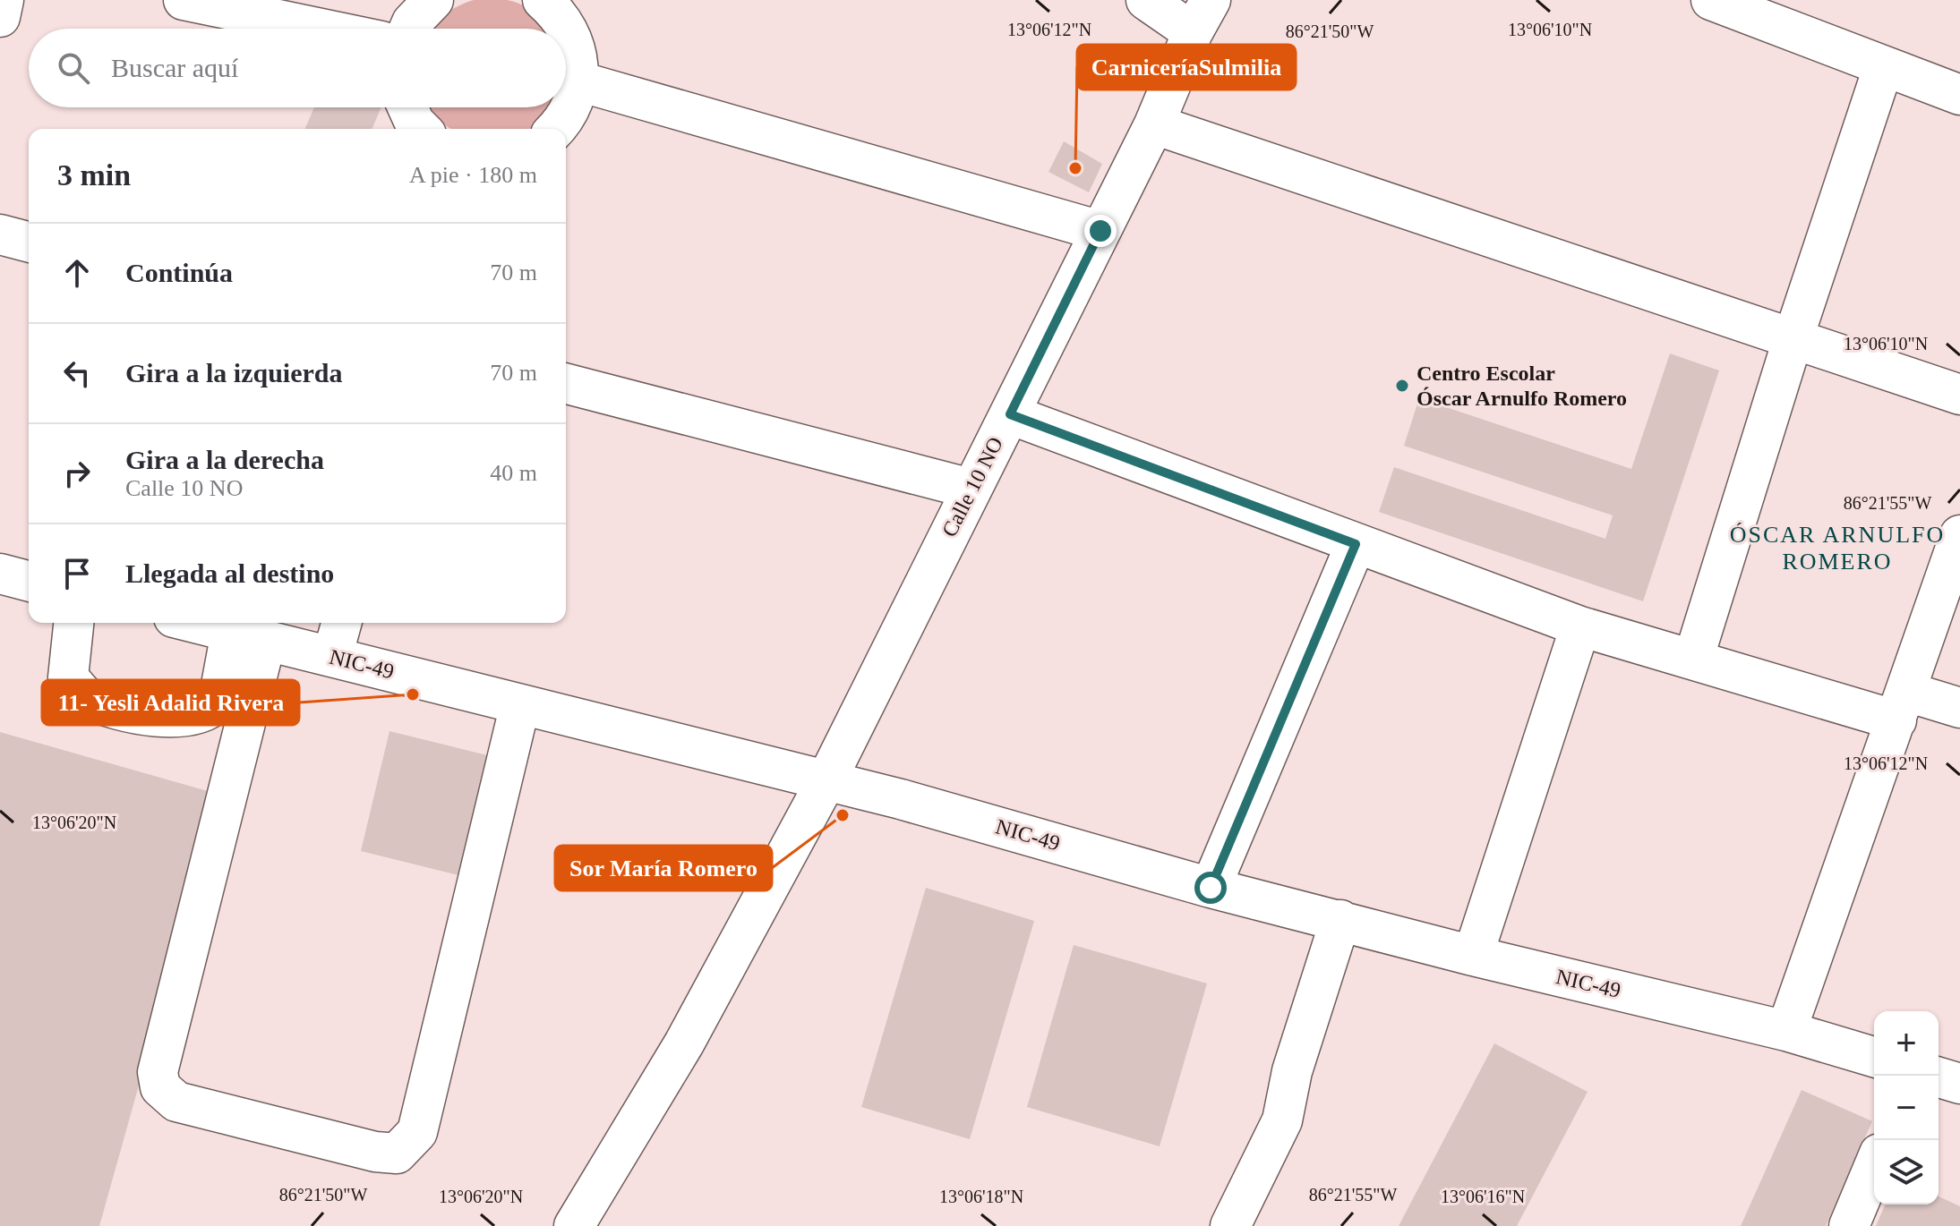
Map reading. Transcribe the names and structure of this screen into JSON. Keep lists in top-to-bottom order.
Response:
{
  "streets": {
    "street": ["Calle 10 NO", "NIC-49"]
  },
  "crossings": [
    ["Calle 10 NO", "NIC-49"]
  ],
  "districts": ["ÓSCAR ARNULFO ROMERO"],
  "places": [
    "CarniceríaSulmilia",
    "Centro Escolar Óscar Arnulfo Romero",
    "11- Yesli Adalid Rivera",
    "Sor María Romero"
  ],
  "page": {
    "search": "Buscar aquí",
    "heading": ["3 min", "A pie · 180 m"],
    "list": [
      ["Continúa", "70 m"],
      ["Gira a la izquierda", "70 m"],
      ["Gira a la derecha", "Calle 10 NO", "40 m"],
      "Llegada al destino"
    ],
    "map_buttons": ["+", "−"]
  },
  "coordinates": [
    "13°06'12\"N",
    "13°06'10\"N",
    "86°21'50\"W",
    "86°21'55\"W",
    "13°06'20\"N",
    "13°06'18\"N",
    "13°06'16\"N"
  ]
}
